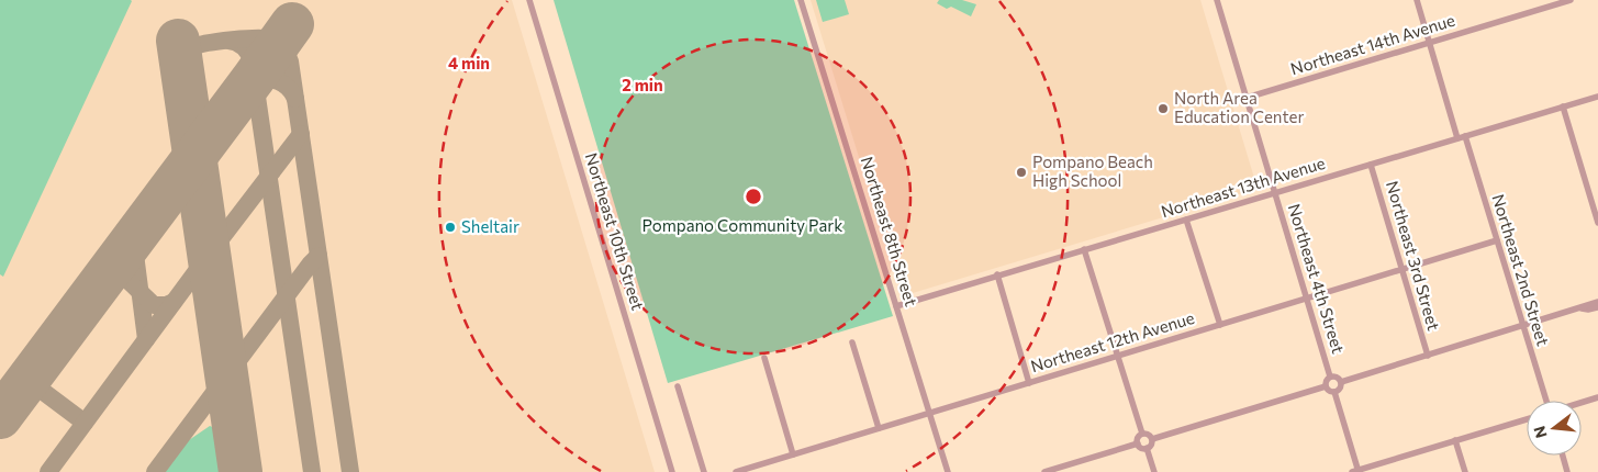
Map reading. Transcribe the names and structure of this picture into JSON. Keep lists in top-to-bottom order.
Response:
{
  "streets": {
    "street": [
      "Northeast 14th Avenue",
      "Northeast 13th Avenue",
      "Northeast 10th Street",
      "Northeast 8th Street",
      "Northeast 3rd Street",
      "Northeast 2nd Street",
      "Northeast 4th Street",
      "Northeast 12th Avenue"
    ]
  },
  "crossings": [
    ["Northeast 14th Avenue", "Northeast 4th Street"],
    ["Northeast 13th Avenue", "Northeast 8th Street"],
    ["Northeast 13th Avenue", "Northeast 3rd Street"],
    ["Northeast 13th Avenue", "Northeast 2nd Street"],
    ["Northeast 13th Avenue", "Northeast 4th Street"],
    ["Northeast 8th Street", "Northeast 12th Avenue"],
    ["Northeast 3rd Street", "Northeast 12th Avenue"],
    ["Northeast 2nd Street", "Northeast 12th Avenue"],
    ["Northeast 4th Street", "Northeast 12th Avenue"]
  ],
  "parks": ["Pompano Community Park"],
  "places": ["North Area Education Center", "Pompano Beach High School", "Sheltair"],
  "north": "left",
  "rings": ["4 min", "2 min"]
}
